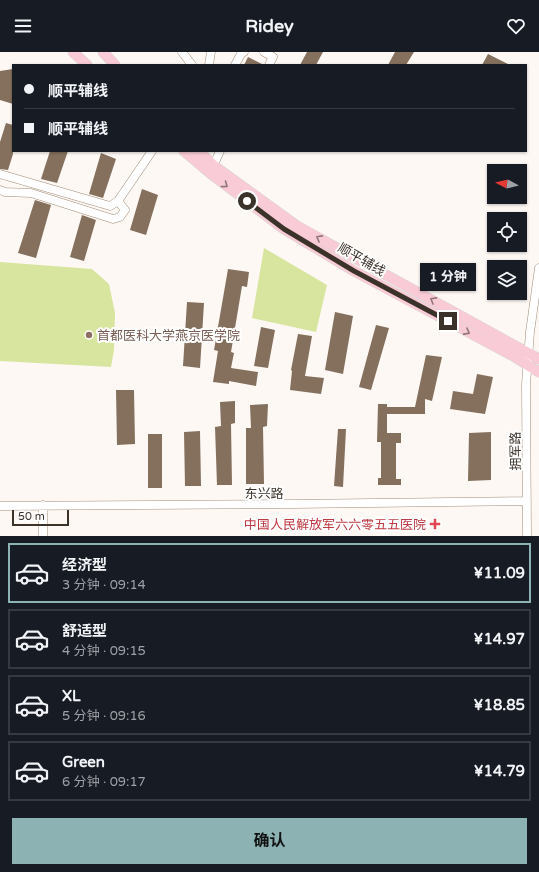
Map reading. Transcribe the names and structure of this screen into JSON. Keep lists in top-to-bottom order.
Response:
{
  "streets": {
    "main road": ["顺平辅线"],
    "street": ["拥军路", "东兴路"]
  },
  "crossings": [
    ["顺平辅线", "拥军路"],
    ["拥军路", "东兴路"]
  ],
  "places": {
    "other": ["首都医科大学燕京医学院"],
    "health": ["中国人民解放军六六零五五医院"]
  },
  "scale_bar": "50 m",
  "north": "left",
  "page": {
    "header": "Ridey",
    "banner": ["顺平辅线", "顺平辅线"],
    "bubble": "1 分钟",
    "scale": "50 m",
    "list": [
      {
        "name": "经济型",
        "note": "3 分钟 · 09:14",
        "value": "¥11.09"
      },
      {
        "name": "舒适型",
        "note": "4 分钟 · 09:15",
        "value": "¥14.97"
      },
      {
        "name": "XL",
        "note": "5 分钟 · 09:16",
        "value": "¥18.85"
      },
      {
        "name": "Green",
        "note": "6 分钟 · 09:17",
        "value": "¥14.79"
      }
    ],
    "buttons": "确认"
  }
}
